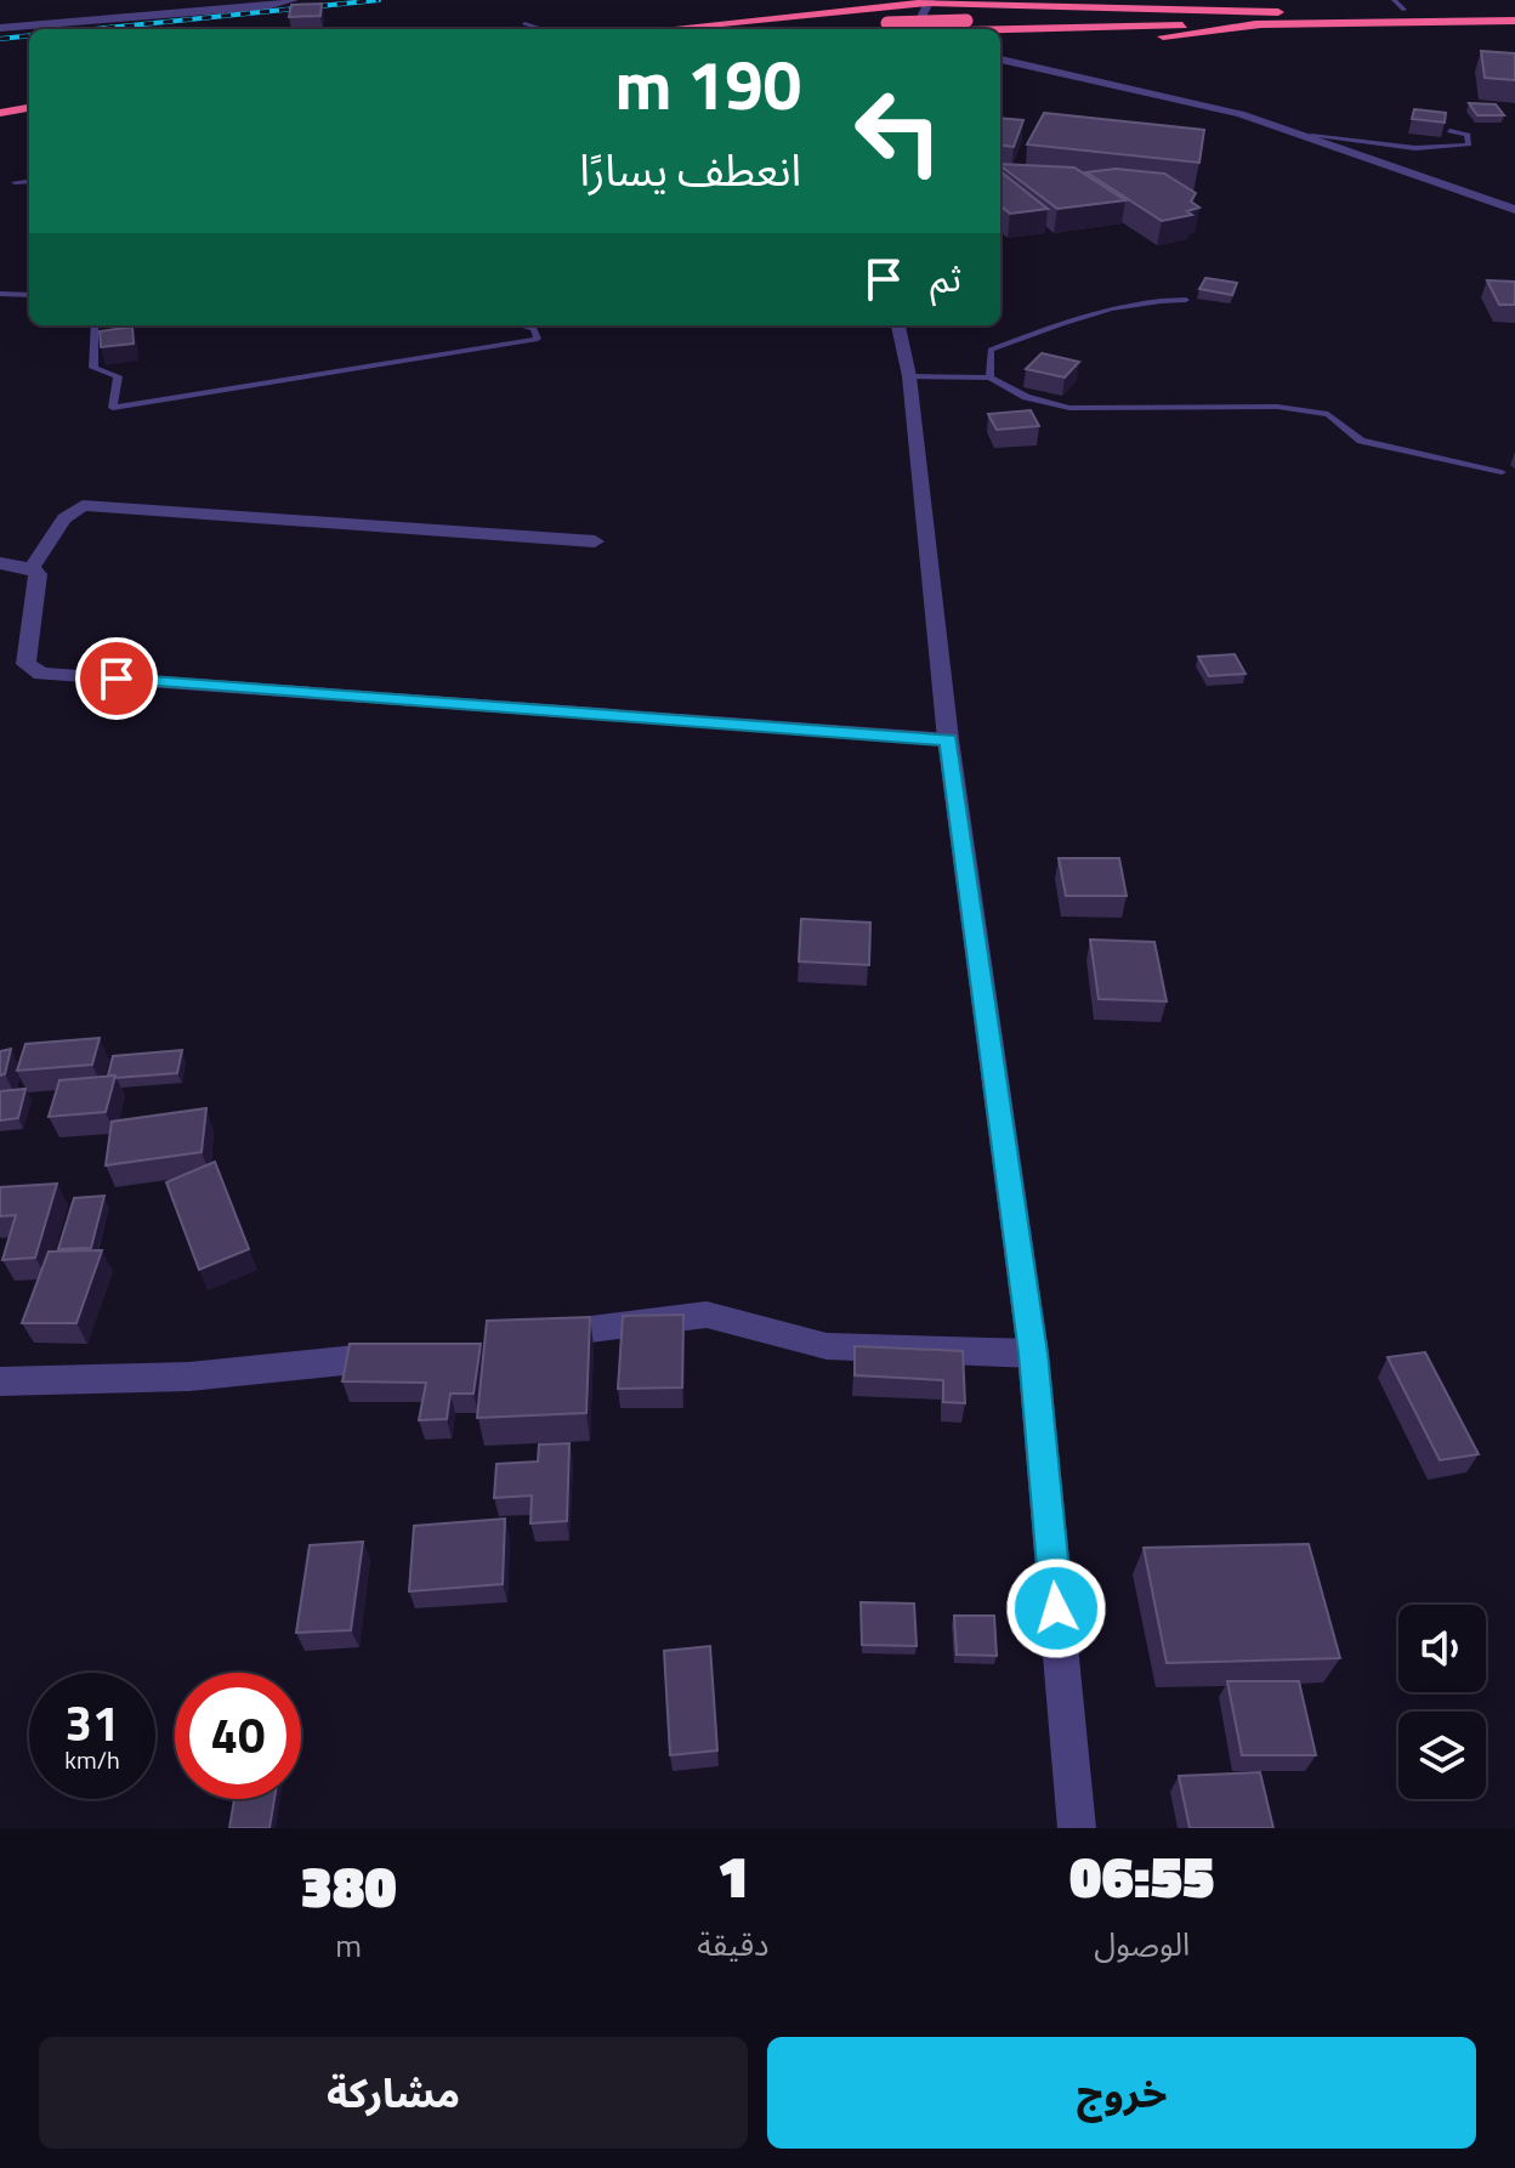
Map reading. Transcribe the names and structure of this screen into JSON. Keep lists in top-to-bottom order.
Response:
{
  "page": {
    "turn": ["190 m", "انعطف يسارًا"],
    "then": "ثم",
    "speed": "31 km/h",
    "limit": "40",
    "eta": [
      "06:55",
      "الوصول",
      "1",
      "دقيقة",
      "380",
      "m"
    ],
    "buttons": ["خروج", "مشاركة"]
  }
}
